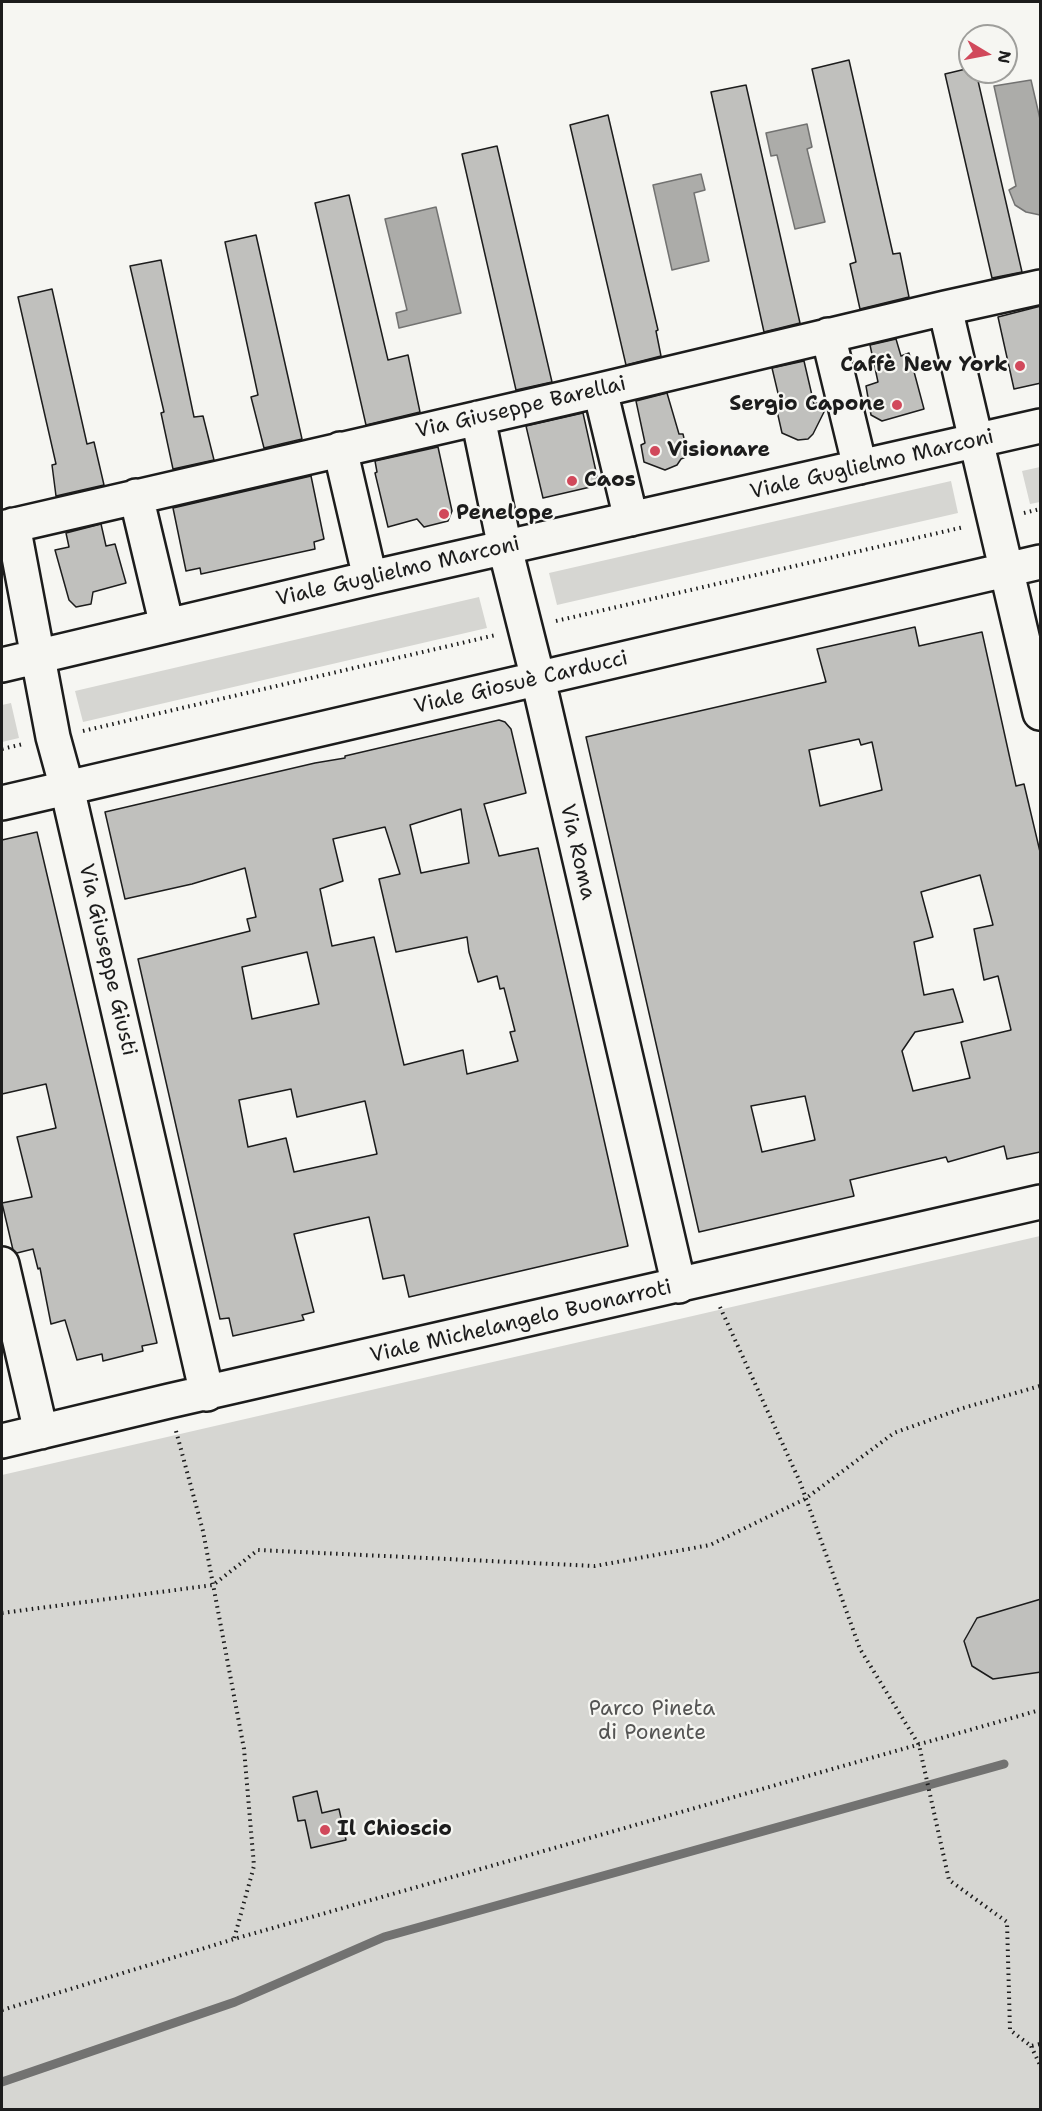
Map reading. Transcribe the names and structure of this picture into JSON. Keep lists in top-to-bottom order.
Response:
{
  "streets": {
    "street": [
      "Via Giuseppe Barellai",
      "Viale Guglielmo Marconi",
      "Viale Giosuè Carducci",
      "Via Roma",
      "Via Giuseppe Giusti",
      "Viale Michelangelo Buonarroti"
    ]
  },
  "crossings": [
    ["Via Giuseppe Barellai", "Via Roma"],
    ["Via Giuseppe Barellai", "Via Giuseppe Giusti"],
    ["Viale Guglielmo Marconi", "Via Roma"],
    ["Viale Guglielmo Marconi", "Via Giuseppe Giusti"],
    ["Viale Giosuè Carducci", "Via Roma"],
    ["Viale Giosuè Carducci", "Via Giuseppe Giusti"],
    ["Via Roma", "Viale Michelangelo Buonarroti"],
    ["Via Giuseppe Giusti", "Viale Michelangelo Buonarroti"]
  ],
  "parks": ["Parco Pineta di Ponente"],
  "places": [
    "Caffè New York",
    "Sergio Capone",
    "Visionare",
    "Caos",
    "Penelope",
    "Il Chioscio"
  ],
  "north": "right"
}
